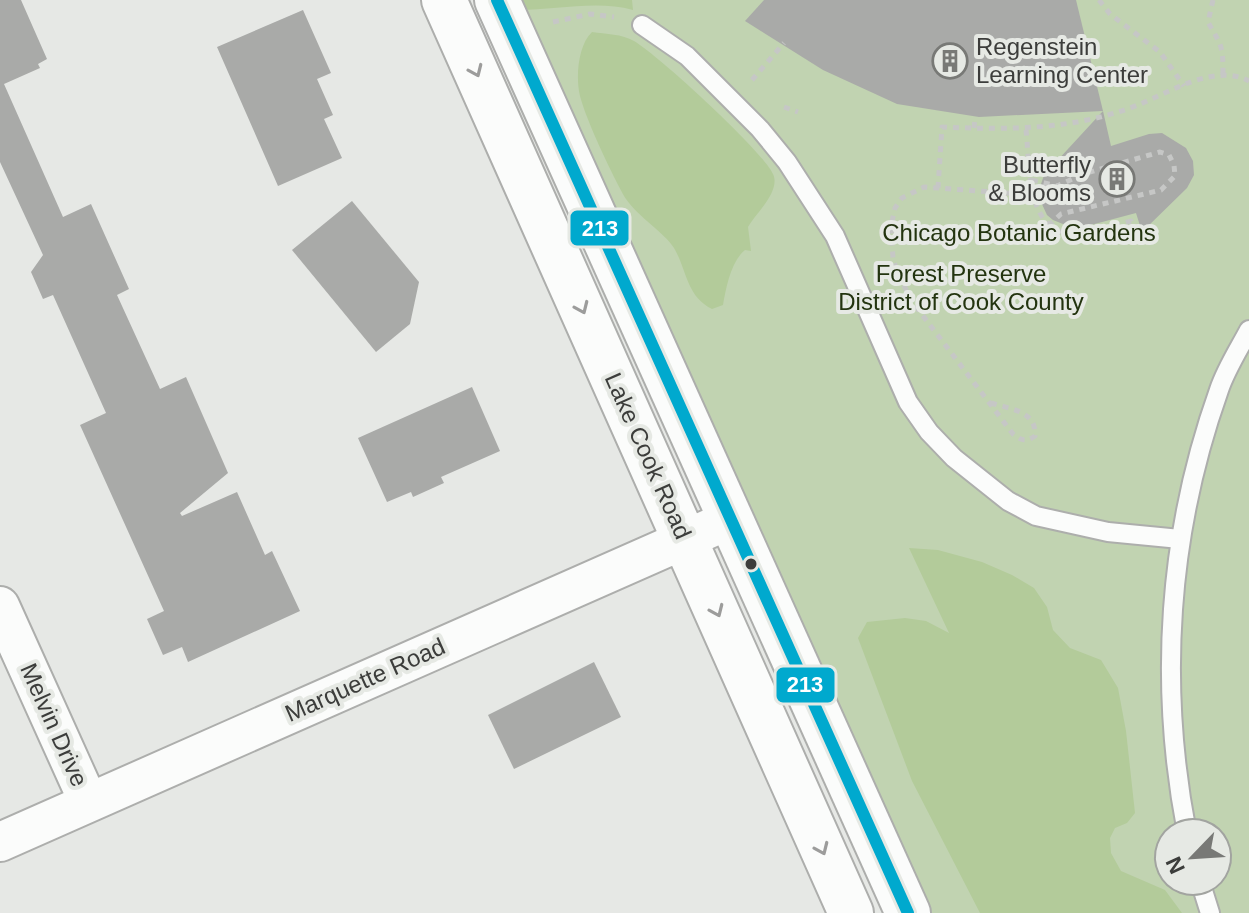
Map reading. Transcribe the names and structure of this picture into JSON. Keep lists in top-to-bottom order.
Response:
{
  "streets": {
    "main road": ["Lake Cook Road"],
    "street": ["Marquette Road", "Melvin Drive"]
  },
  "crossings": [
    ["Lake Cook Road", "Marquette Road"],
    ["Marquette Road", "Melvin Drive"]
  ],
  "parks": ["Chicago Botanic Gardens", "Forest Preserve District of Cook County"],
  "places": {
    "building": ["Regenstein Learning Center", "Butterfly & Blooms"]
  },
  "lines": ["transit line 213"],
  "north": "bottom left"
}
